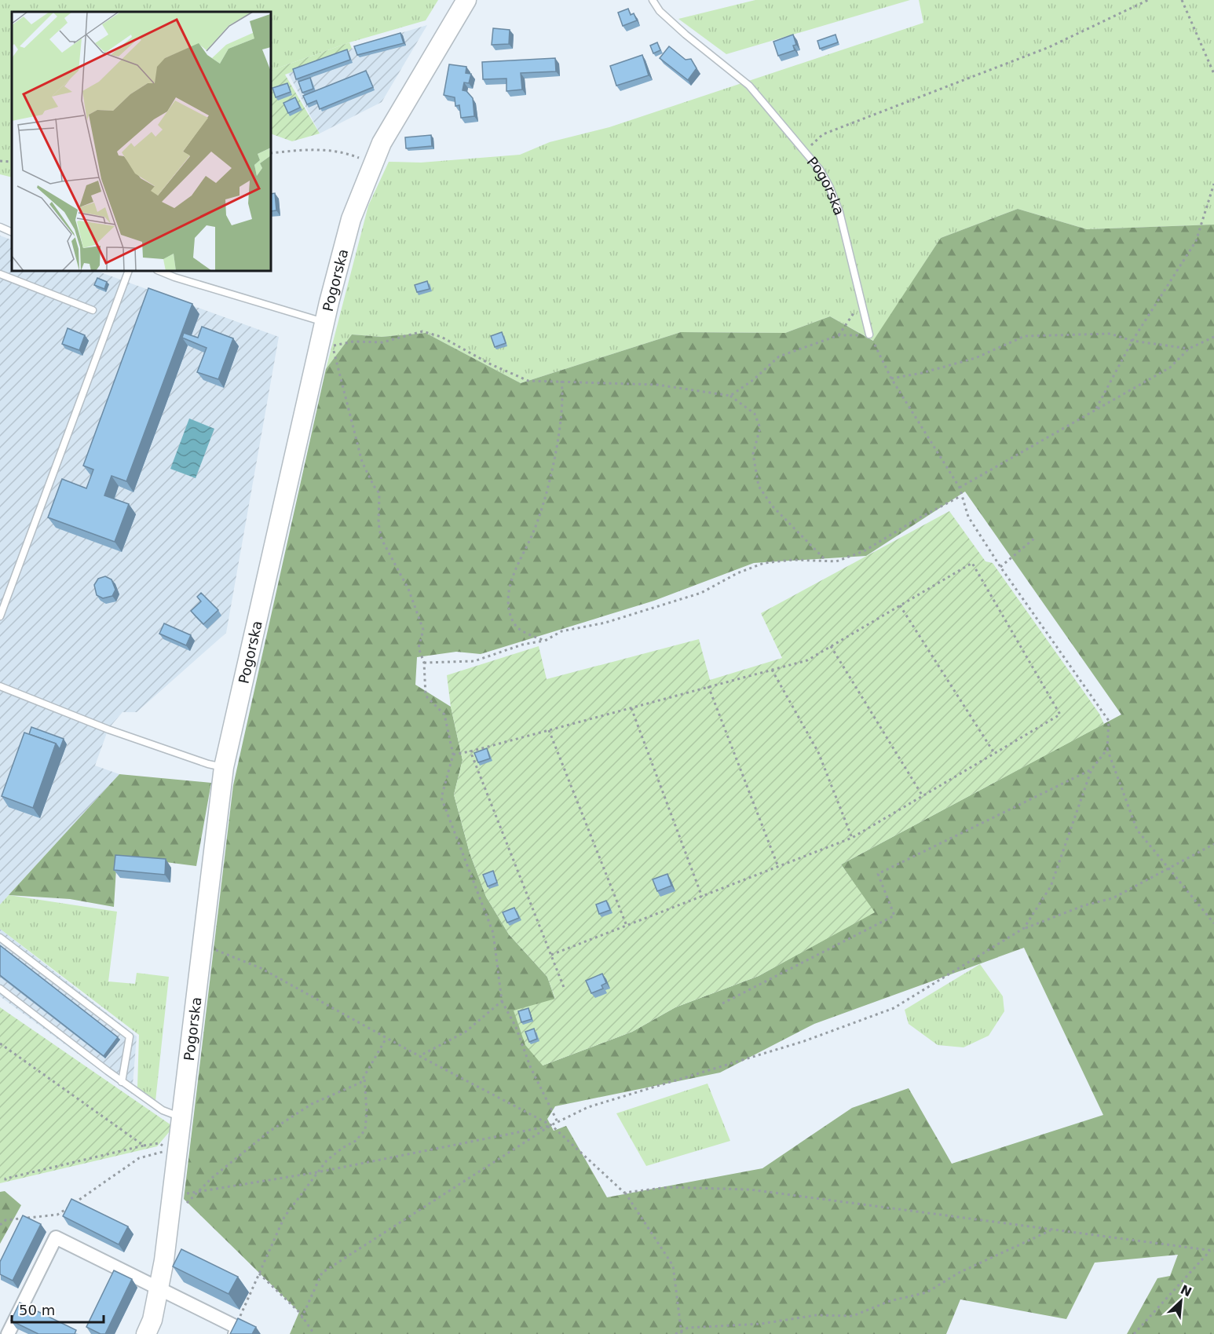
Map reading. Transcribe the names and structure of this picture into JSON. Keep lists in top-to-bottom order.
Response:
{
  "streets": {
    "street": ["Pogorska"]
  },
  "scale_bar": "50 m",
  "north": "top right"
}
